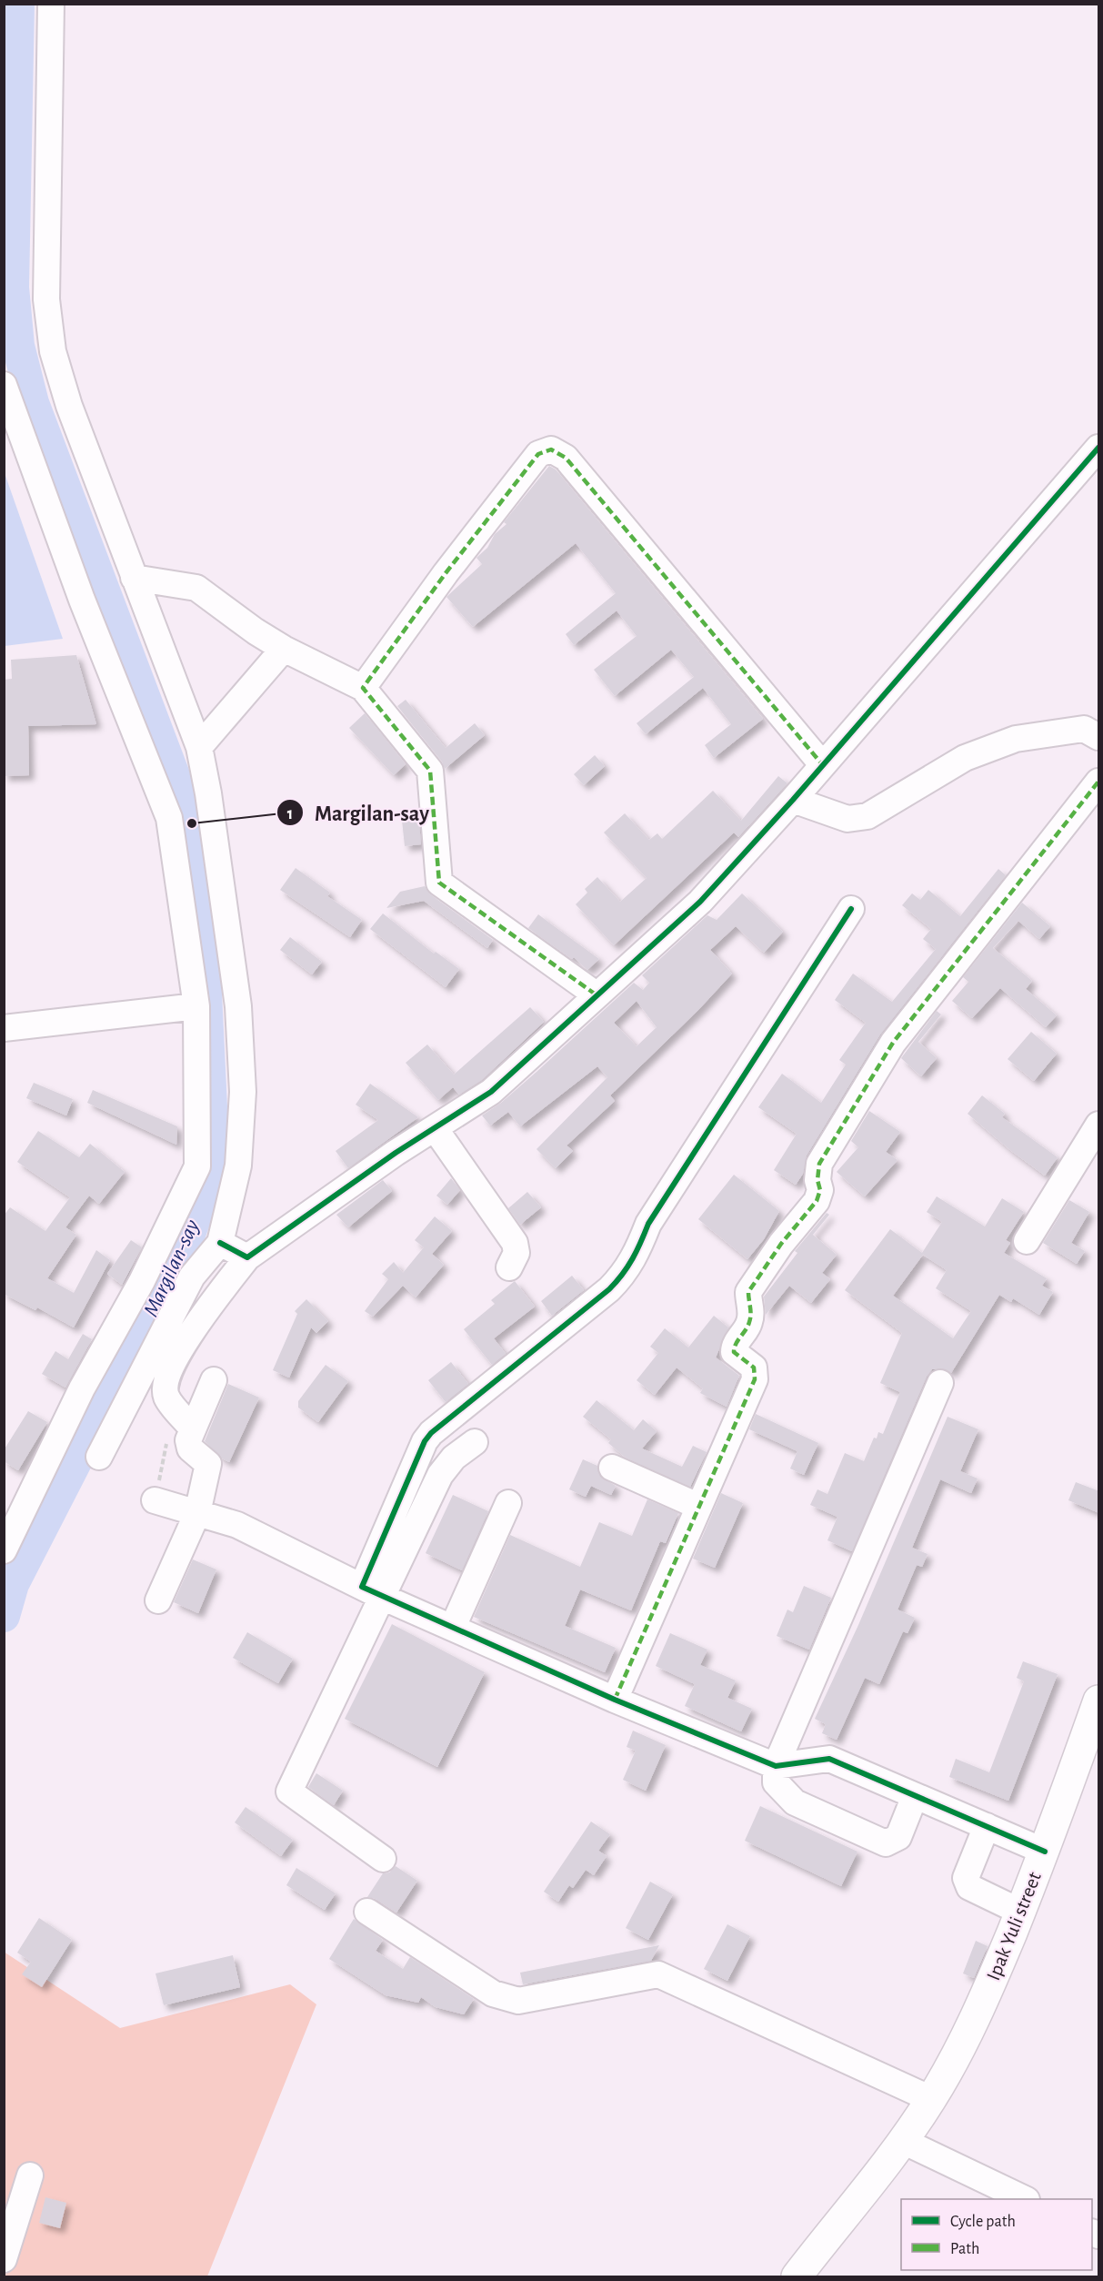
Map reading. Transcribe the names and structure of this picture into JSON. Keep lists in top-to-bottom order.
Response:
{
  "streets": {
    "main road": ["Ipak Yuli street"]
  },
  "water": ["Margilan-say"],
  "places": ["Margilan-say"],
  "legend": ["Cycle path", "Path"]
}
